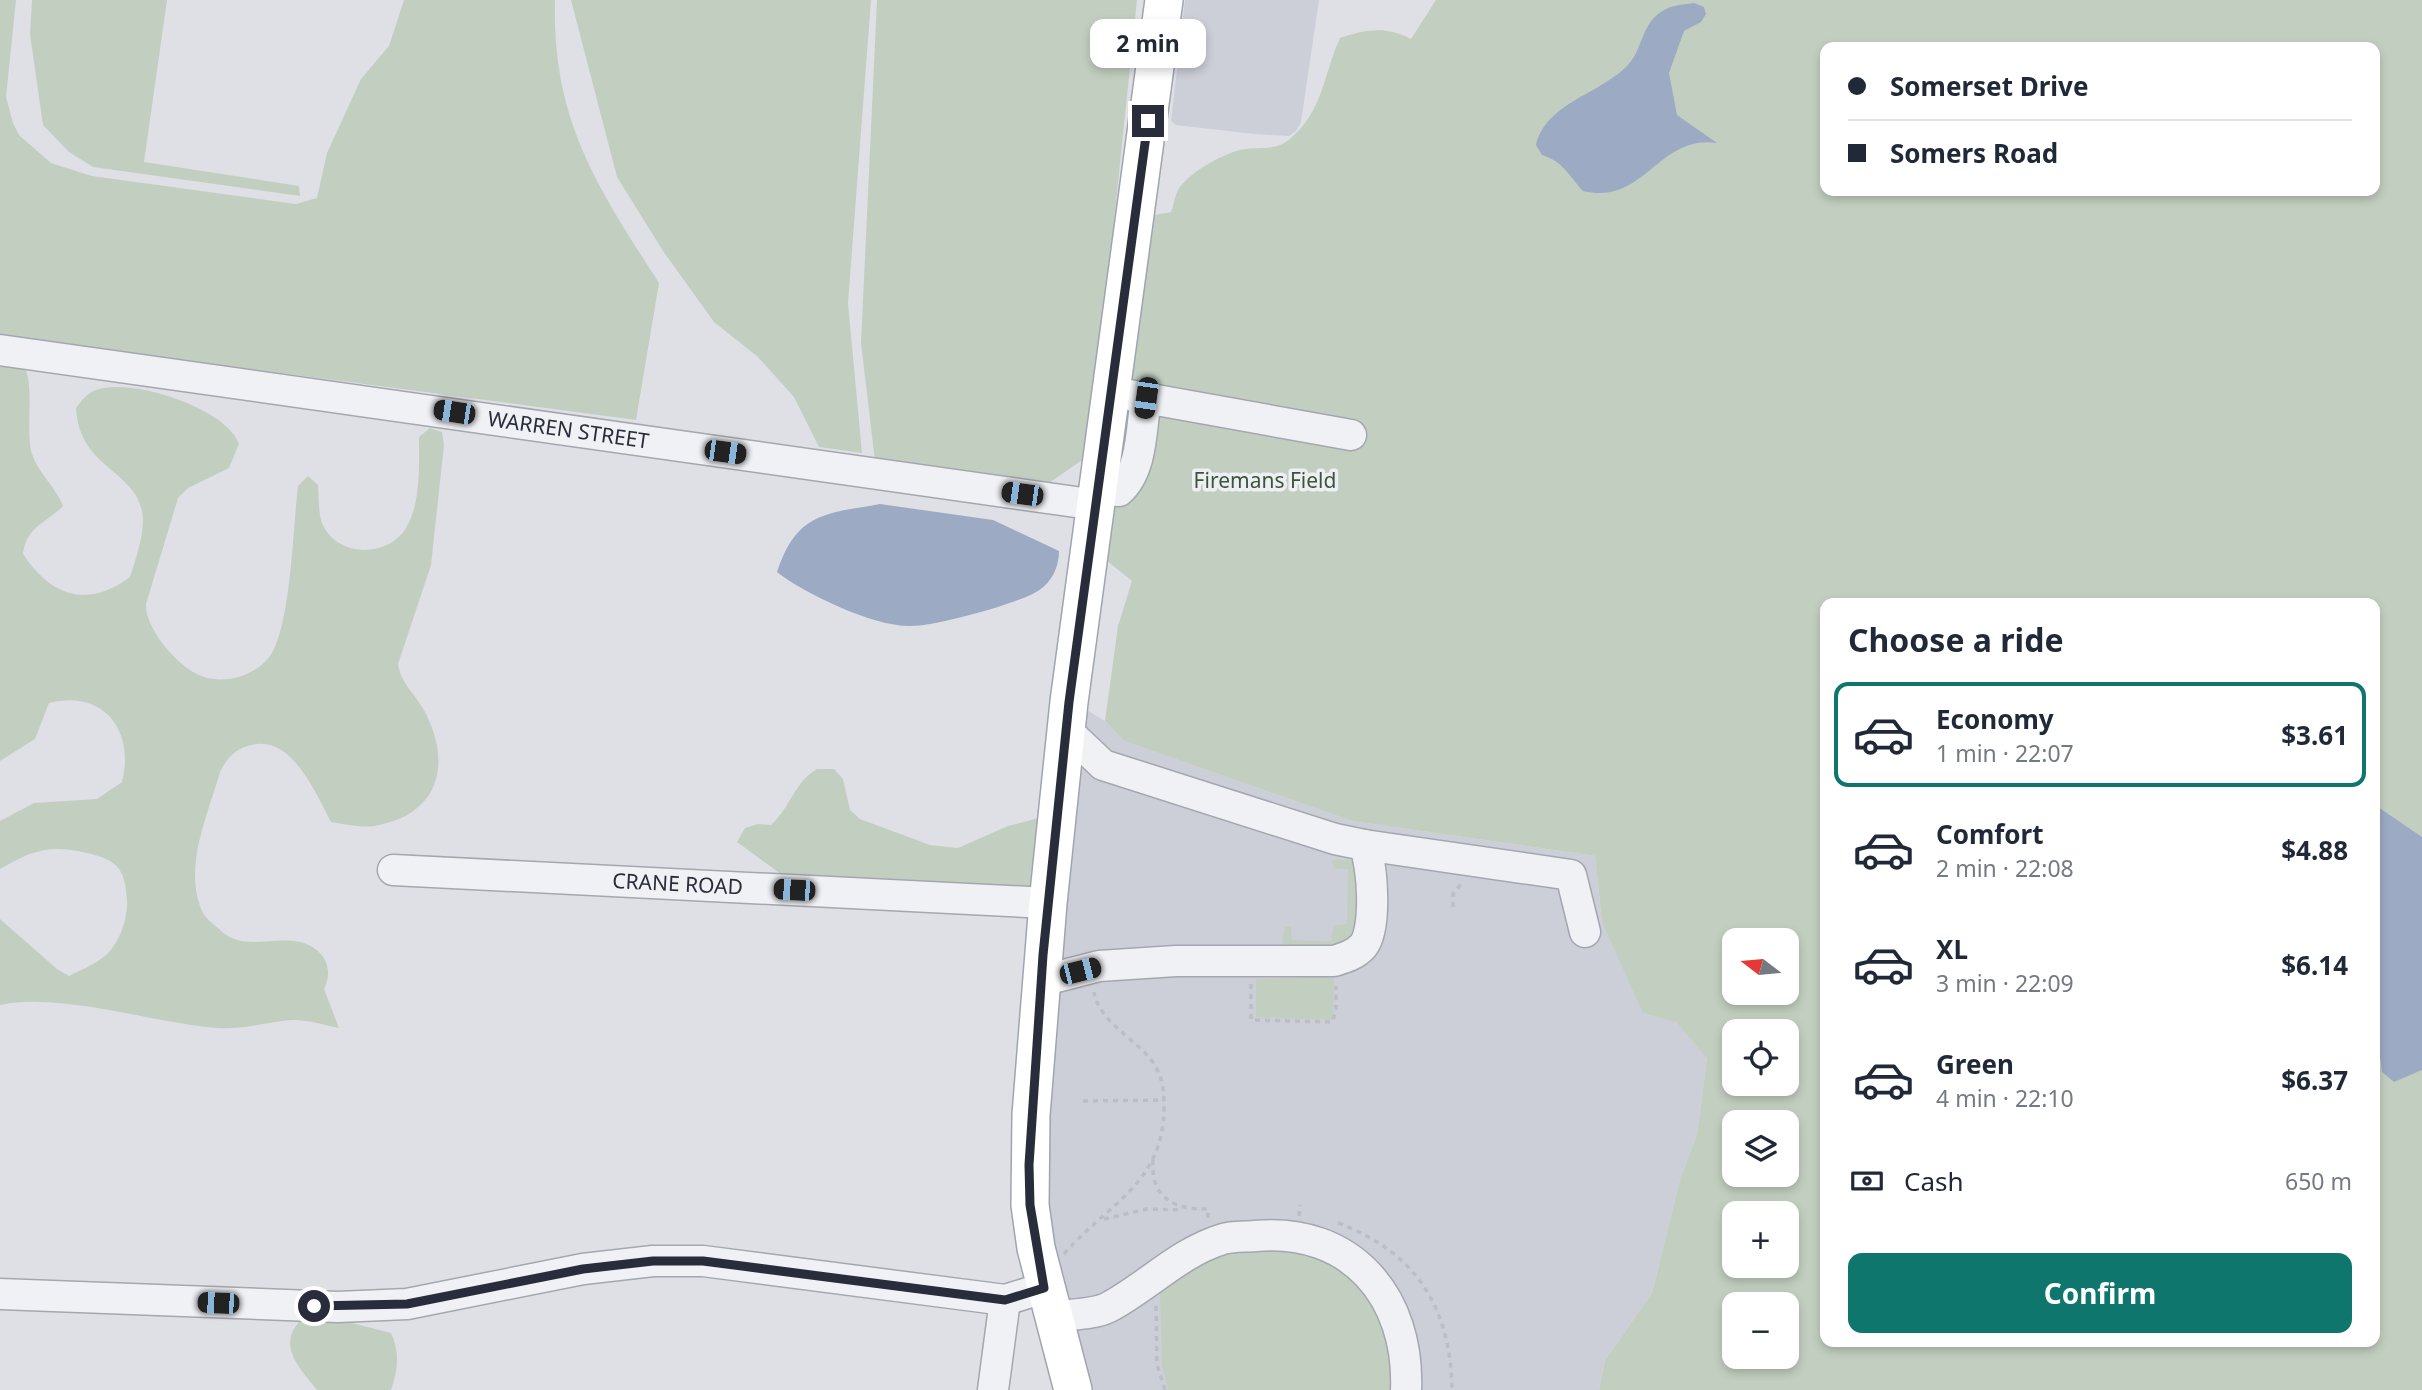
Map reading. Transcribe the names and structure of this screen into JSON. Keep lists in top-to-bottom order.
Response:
{
  "streets": {
    "street": ["WARREN STREET", "CRANE ROAD"]
  },
  "parks": ["Firemans Field"],
  "north": "left",
  "page": {
    "bubble": "2 min",
    "banner": ["Somerset Drive", "Somers Road"],
    "heading": "Choose a ride",
    "list": [
      {
        "name": "Economy",
        "note": "1 min · 22:07",
        "value": "$3.61"
      },
      {
        "name": "Comfort",
        "note": "2 min · 22:08",
        "value": "$4.88"
      },
      {
        "name": "XL",
        "note": "3 min · 22:09",
        "value": "$6.14"
      },
      {
        "name": "Green",
        "note": "4 min · 22:10",
        "value": "$6.37"
      }
    ],
    "map_buttons": ["+", "−"],
    "pay": ["Cash", "650 m"],
    "buttons": "Confirm"
  }
}
